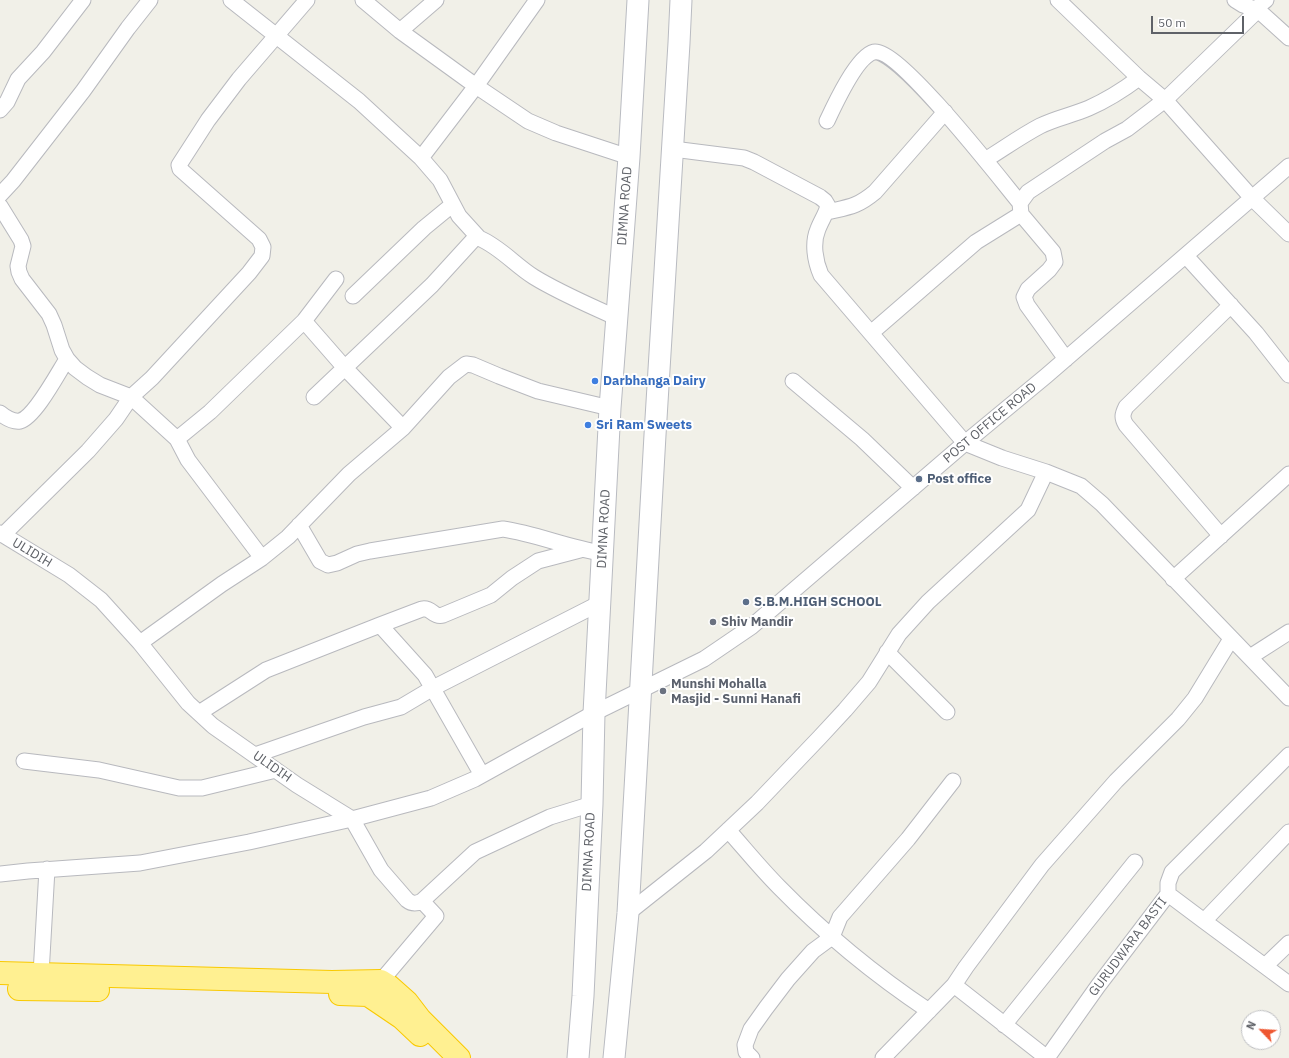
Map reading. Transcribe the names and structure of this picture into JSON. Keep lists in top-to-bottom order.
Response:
{
  "streets": {
    "street": [
      "DIMNA ROAD",
      "POST OFFICE ROAD",
      "ULIDIH",
      "GURUDWARA BASTI"
    ]
  },
  "crossings": [
    ["DIMNA ROAD", "POST OFFICE ROAD"]
  ],
  "places": [
    "Darbhanga Dairy",
    "Sri Ram Sweets",
    "Post office",
    "S.B.M.HIGH SCHOOL",
    "Shiv Mandir",
    "Munshi Mohalla Masjid - Sunni Hanafi"
  ],
  "scale_bar": "50 m",
  "north": "top left"
}
